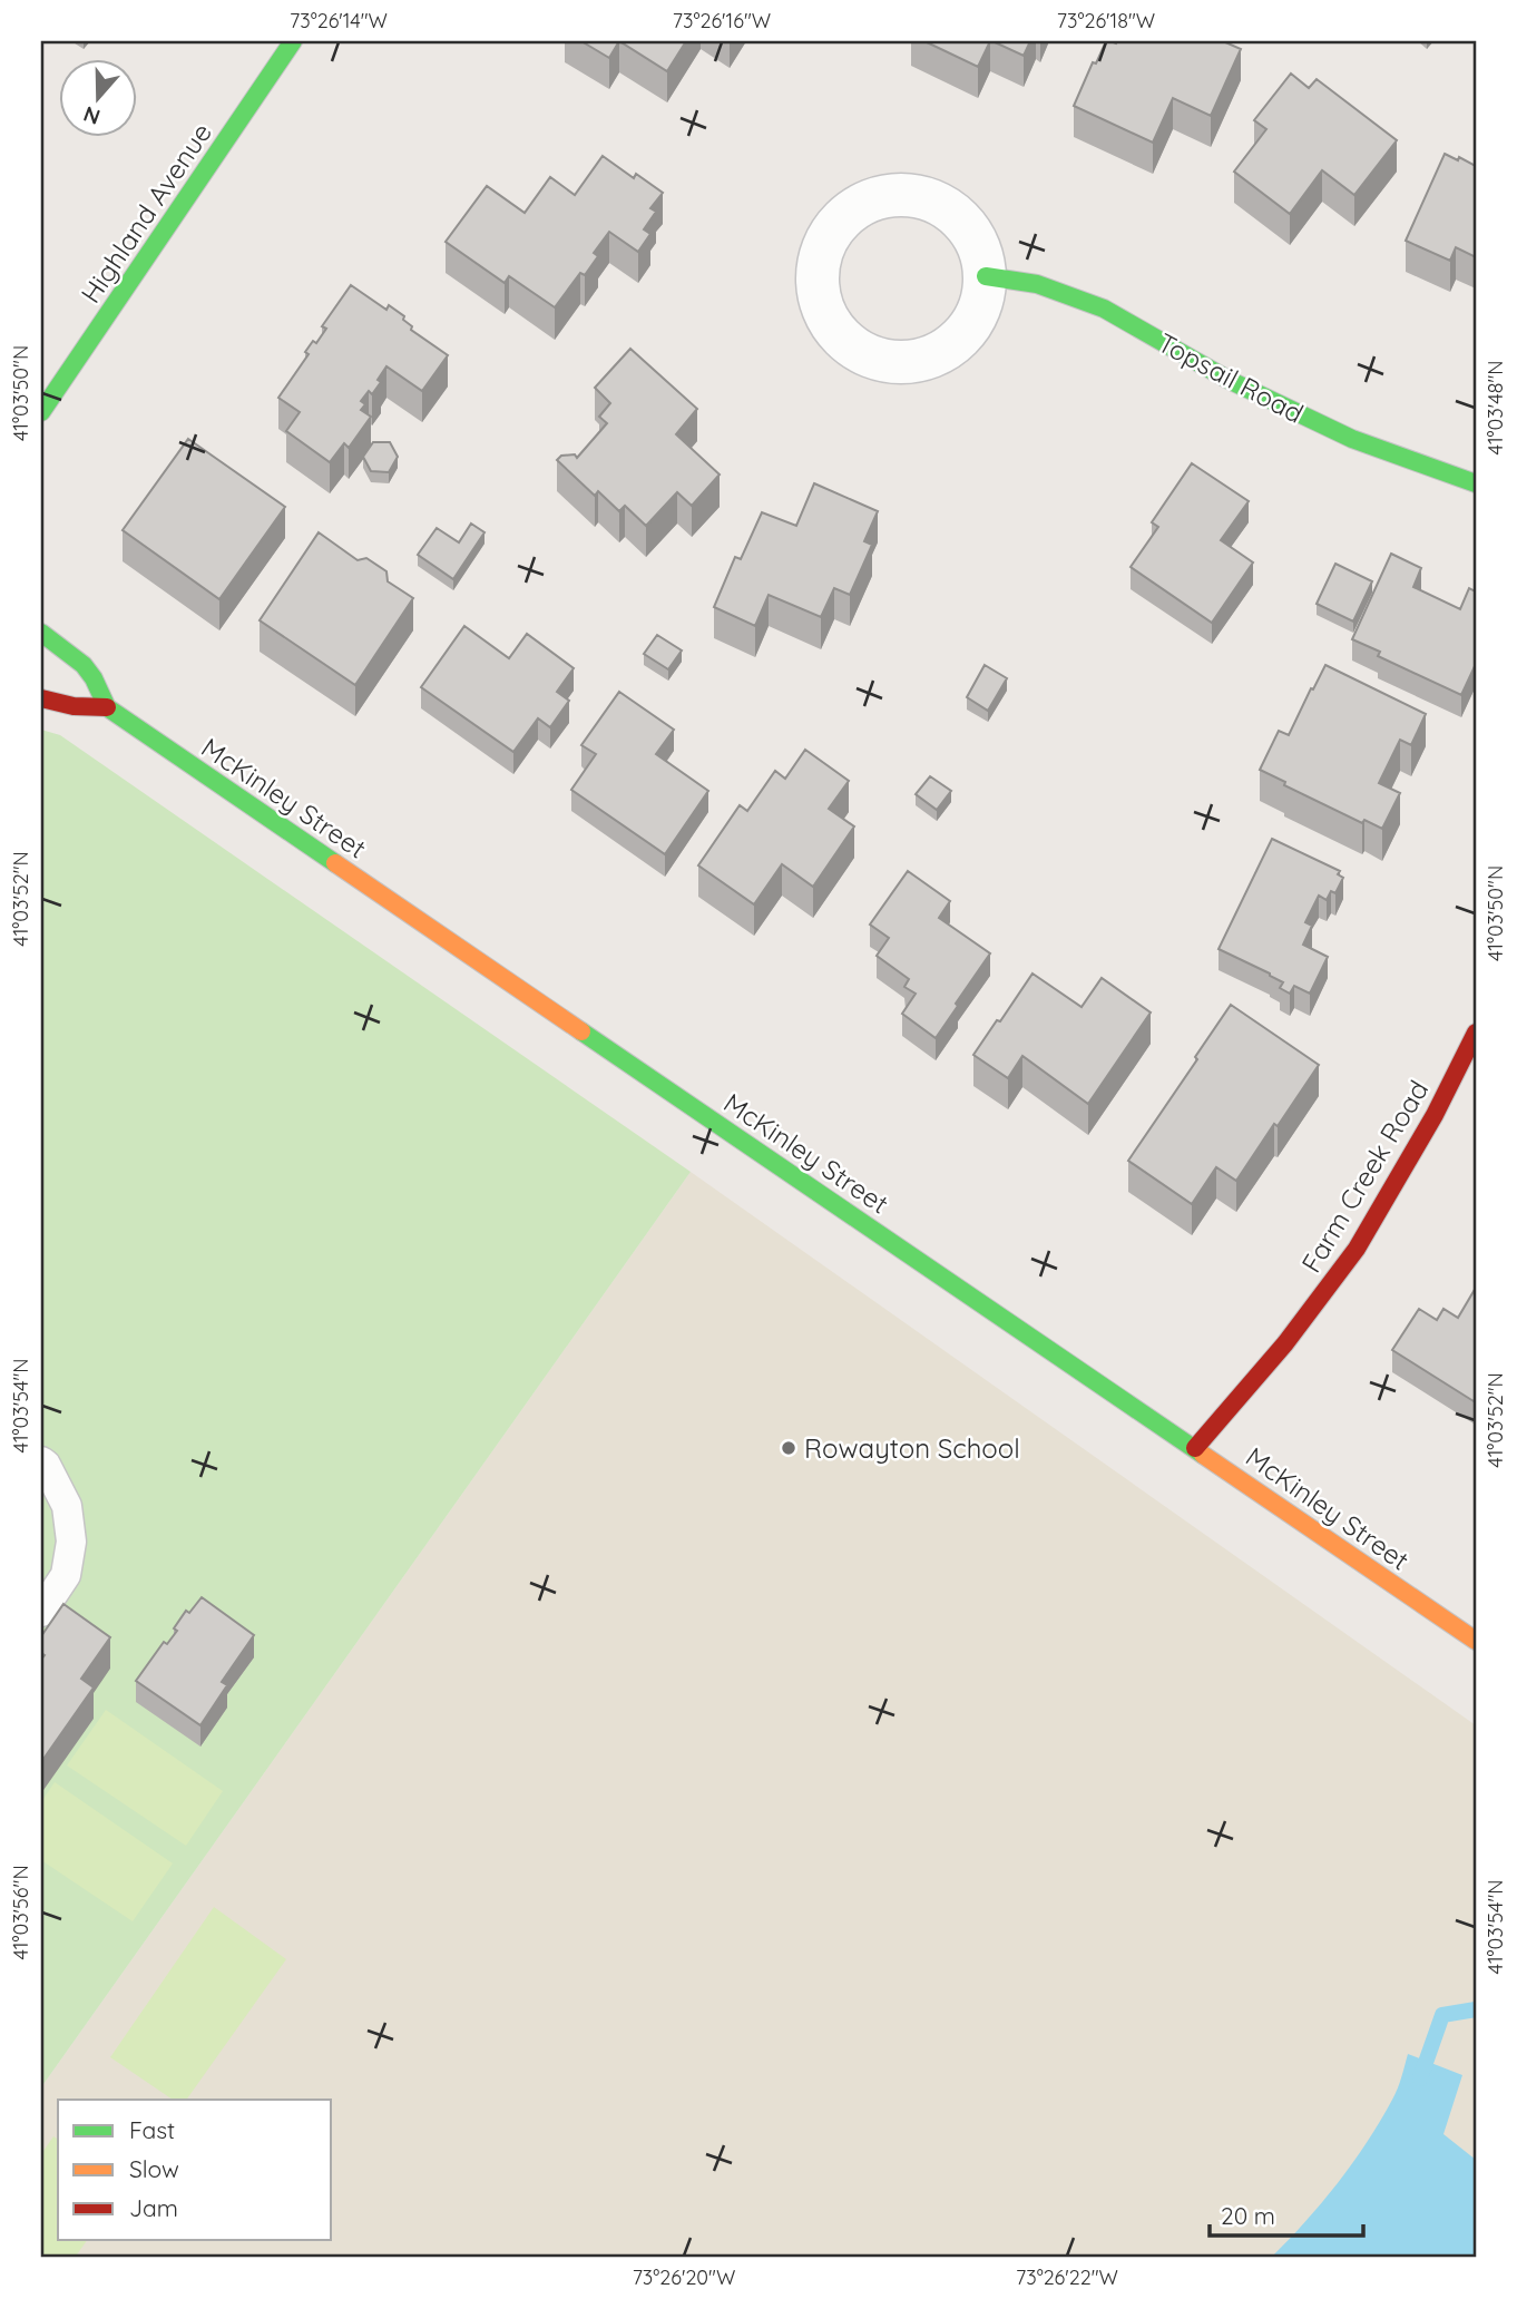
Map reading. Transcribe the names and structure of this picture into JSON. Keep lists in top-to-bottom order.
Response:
{
  "streets": {
    "main road": [
      "Highland Avenue",
      "Topsail Road",
      "McKinley Street",
      "Farm Creek Road"
    ]
  },
  "crossings": [
    ["McKinley Street", "Farm Creek Road"]
  ],
  "places": ["Rowayton School"],
  "legend": ["Fast", "Slow", "Jam"],
  "scale_bar": "20 m",
  "north": "bottom",
  "coordinates": [
    "73°26'14\"W",
    "73°26'16\"W",
    "73°26'18\"W",
    "41°03'50\"N",
    "41°03'48\"N",
    "41°03'52\"N",
    "41°03'54\"N",
    "41°03'56\"N",
    "73°26'20\"W",
    "73°26'22\"W"
  ]
}
